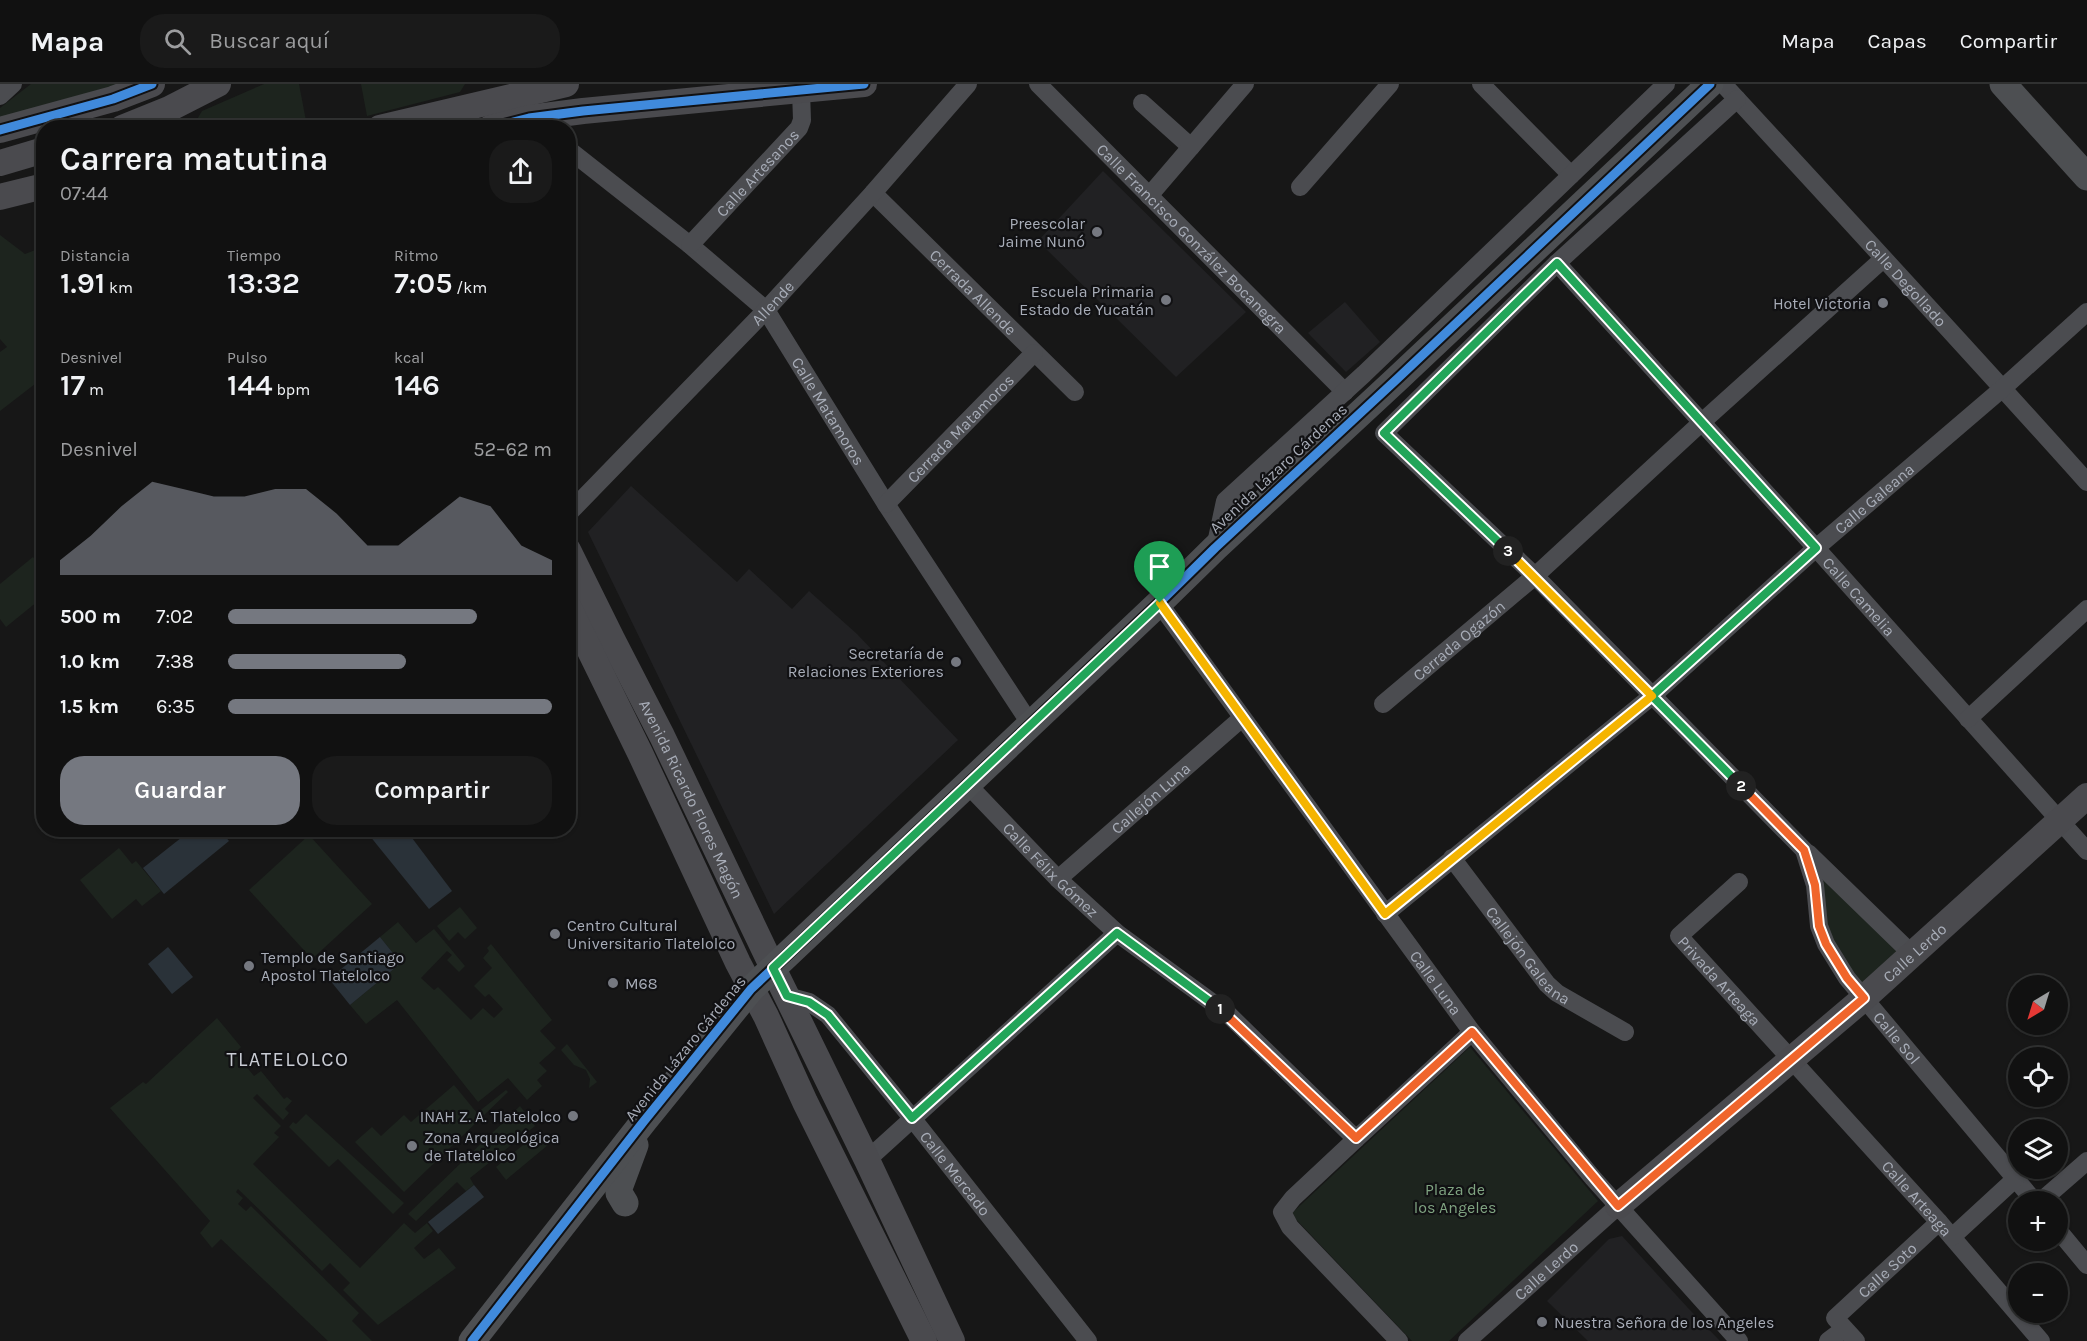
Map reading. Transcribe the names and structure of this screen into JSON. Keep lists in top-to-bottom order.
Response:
{
  "streets": {
    "main road": ["Avenida Lázaro Cárdenas", "Avenida Ricardo Flores Magón", "Calle Lerdo"],
    "street": [
      "Calle Artesanos",
      "Calle Francisco González Bocanegra",
      "Calle Degollado",
      "Cerrada Allende",
      "Allende",
      "Calle Matamoros",
      "Cerrada Matamoros",
      "Calle Galeana",
      "Calle Camelia",
      "Cerrada Ogazón",
      "Callejón Luna",
      "Calle Félix Gómez",
      "Callejón Galeana",
      "Privada Arteaga",
      "Calle Luna",
      "Calle Sol",
      "Calle Mercado",
      "Calle Arteaga",
      "Calle Soto"
    ]
  },
  "crossings": [
    ["Calle Artesanos", "Calle Matamoros"],
    ["Calle Francisco González Bocanegra", "Avenida Lázaro Cárdenas"],
    ["Calle Degollado", "Calle Galeana"],
    ["Calle Degollado", "Cerrada Ogazón"],
    ["Cerrada Allende", "Allende"],
    ["Cerrada Allende", "Cerrada Matamoros"],
    ["Allende", "Calle Matamoros"],
    ["Calle Matamoros", "Cerrada Matamoros"],
    ["Calle Matamoros", "Avenida Lázaro Cárdenas"],
    ["Avenida Lázaro Cárdenas", "Avenida Ricardo Flores Magón"],
    ["Avenida Lázaro Cárdenas", "Calle Félix Gómez"],
    ["Avenida Lázaro Cárdenas", "Calle Luna"],
    ["Calle Galeana", "Calle Camelia"],
    ["Calle Galeana", "Callejón Galeana"],
    ["Calle Galeana", "Calle Luna"],
    ["Calle Galeana", "Calle Sol"],
    ["Calle Camelia", "Cerrada Ogazón"],
    ["Calle Camelia", "Calle Lerdo"],
    ["Calle Camelia", "Calle Sol"],
    ["Cerrada Ogazón", "Calle Sol"],
    ["Callejón Luna", "Calle Félix Gómez"],
    ["Callejón Luna", "Calle Luna"],
    ["Avenida Ricardo Flores Magón", "Calle Mercado"],
    ["Calle Lerdo", "Privada Arteaga"],
    ["Calle Lerdo", "Calle Luna"],
    ["Calle Lerdo", "Calle Sol"],
    ["Calle Lerdo", "Calle Arteaga"],
    ["Privada Arteaga", "Calle Arteaga"],
    ["Calle Arteaga", "Calle Soto"]
  ],
  "districts": ["TLATELOLCO"],
  "parks": ["Plaza de los Angeles"],
  "places": [
    "Preescolar Jaime Nunó",
    "Escuela Primaria Estado de Yucatán",
    "Hotel Victoria",
    "Secretaría de Relaciones Exteriores",
    "Centro Cultural Universitario Tlatelolco",
    "Templo de Santiago Apostol Tlatelolco",
    "M68",
    "INAH Z. A. Tlatelolco",
    "Zona Arqueológica de Tlatelolco",
    "Nuestra Señora de los Angeles"
  ],
  "north": "bottom left",
  "page": {
    "header": "Mapa",
    "search": "Buscar aquí",
    "nav": ["Mapa", "Capas", "Compartir"],
    "heading": ["Carrera matutina", "07:44"],
    "stats": [
      ["Distancia", "1.91 km"],
      ["Tiempo", "13:32"],
      ["Ritmo", "7:05 /km"],
      ["Desnivel", "17 m"],
      ["Pulso", "144 bpm"],
      ["kcal", "146"]
    ],
    "chart": ["Desnivel", "52–62 m"],
    "pins": ["3", "2", "1"],
    "list": [
      {
        "name": "500 m",
        "note": "7:02"
      },
      {
        "name": "1.0 km",
        "note": "7:38"
      },
      {
        "name": "1.5 km",
        "note": "6:35"
      }
    ],
    "buttons": ["Guardar", "Compartir"],
    "map_buttons": ["+", "−"]
  }
}
